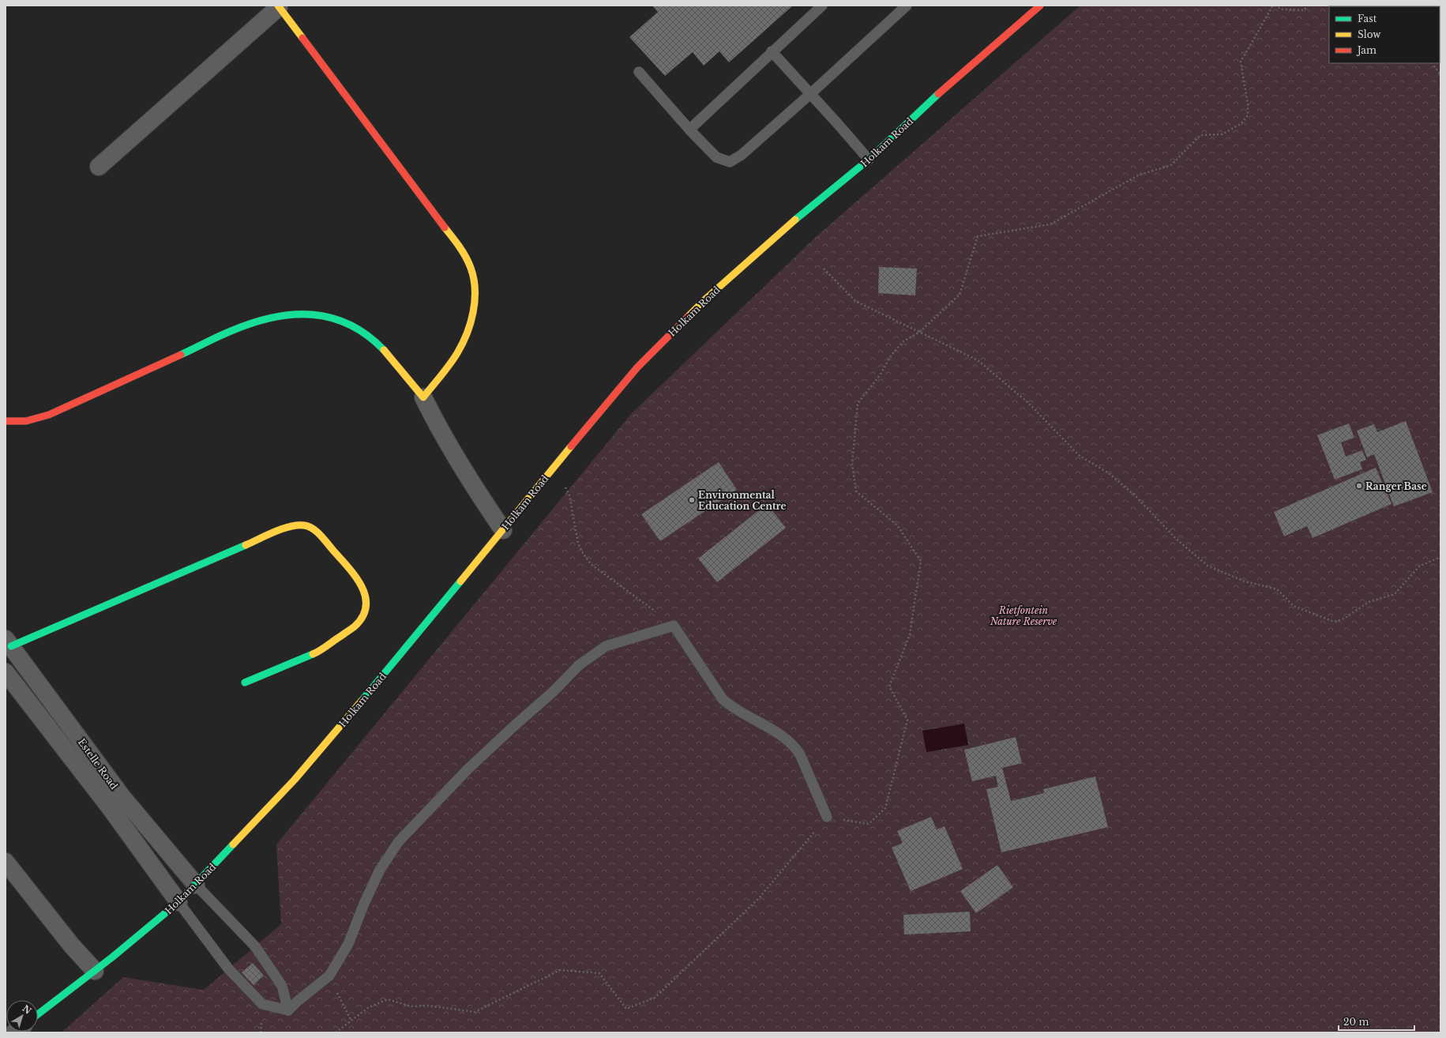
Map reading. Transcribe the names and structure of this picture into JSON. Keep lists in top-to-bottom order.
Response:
{
  "streets": {
    "street": ["Holkam Road", "Estelle Road"]
  },
  "crossings": [
    ["Holkam Road", "Estelle Road"]
  ],
  "parks": ["Rietfontein Nature Reserve"],
  "places": ["Ranger Base", "Environmental Education Centre"],
  "legend": ["Fast", "Slow", "Jam"],
  "scale_bar": "20 m",
  "north": "top right"
}
